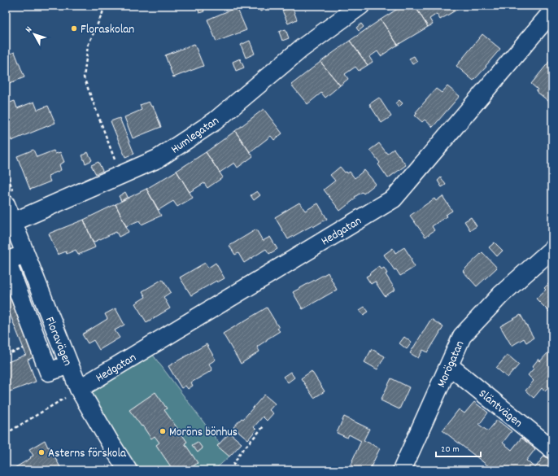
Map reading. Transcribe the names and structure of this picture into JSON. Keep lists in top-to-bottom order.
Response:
{
  "streets": {
    "street": [
      "Humlegatan",
      "Hedgatan",
      "Floravägen",
      "Morögatan",
      "Släntvägen"
    ]
  },
  "crossings": [
    ["Humlegatan", "Floravägen"],
    ["Hedgatan", "Floravägen"],
    ["Morögatan", "Släntvägen"]
  ],
  "places": ["Floraskolan", "Moröns bönhus", "Asterns förskola"],
  "scale_bar": "20 m",
  "north": "top left"
}
